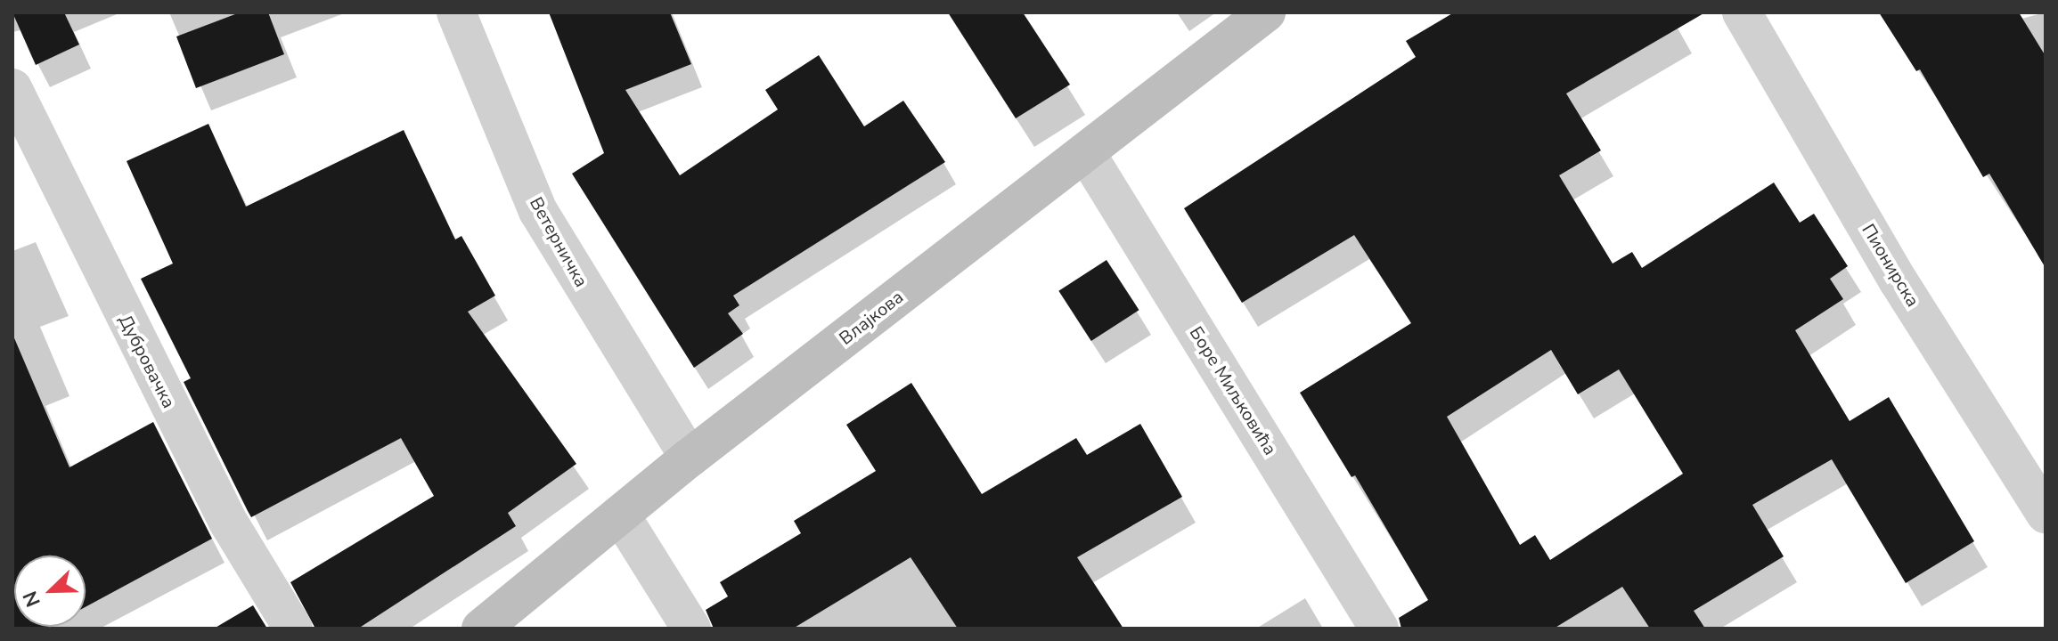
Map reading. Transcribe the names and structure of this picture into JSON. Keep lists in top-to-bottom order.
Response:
{
  "streets": {
    "main road": ["Влајкова"],
    "street": [
      "Ветерничка",
      "Пионирска",
      "Дубровачка",
      "Боре Миљковића"
    ]
  },
  "crossings": [
    ["Ветерничка", "Влајкова"],
    ["Влајкова", "Боре Миљковића"]
  ],
  "north": "bottom left"
}
